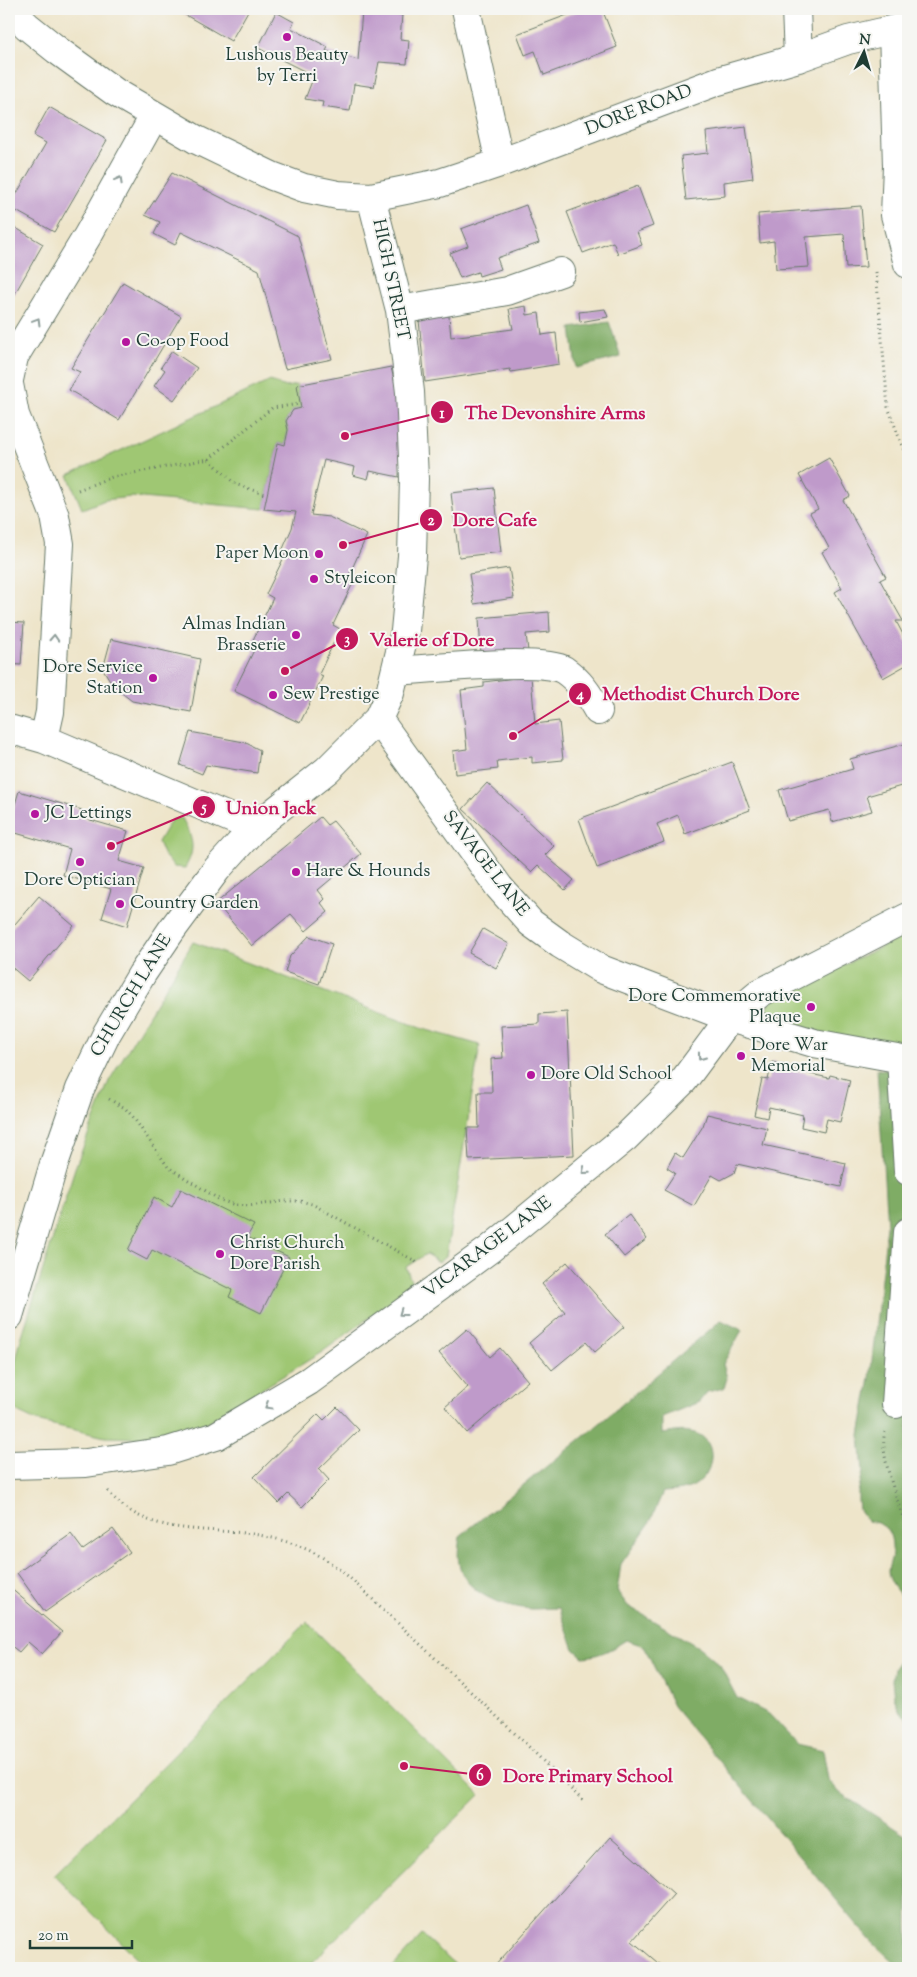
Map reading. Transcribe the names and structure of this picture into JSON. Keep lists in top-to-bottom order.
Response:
{
  "streets": {
    "street": [
      "DORE ROAD",
      "HIGH STREET",
      "SAVAGE LANE",
      "CHURCH LANE",
      "VICARAGE LANE"
    ]
  },
  "crossings": [
    ["DORE ROAD", "HIGH STREET"],
    ["HIGH STREET", "SAVAGE LANE"],
    ["HIGH STREET", "CHURCH LANE"],
    ["SAVAGE LANE", "CHURCH LANE"],
    ["SAVAGE LANE", "VICARAGE LANE"]
  ],
  "one_way": ["VICARAGE LANE"],
  "places": [
    "Lushous Beauty by Terri",
    "Co-op Food",
    "The Devonshire Arms",
    "Dore Cafe",
    "Paper Moon",
    "Styleicon",
    "Almas Indian Brasserie",
    "Valerie of Dore",
    "Dore Service Station",
    "Sew Prestige",
    "Methodist Church Dore",
    "JC Lettings",
    "Union Jack",
    "Dore Optician",
    "Hare & Hounds",
    "Country Garden",
    "Dore Commemorative Plaque",
    "Dore War Memorial",
    "Dore Old School",
    "Christ Church Dore Parish",
    "Dore Primary School"
  ],
  "scale_bar": "20 m",
  "north": "top"
}
